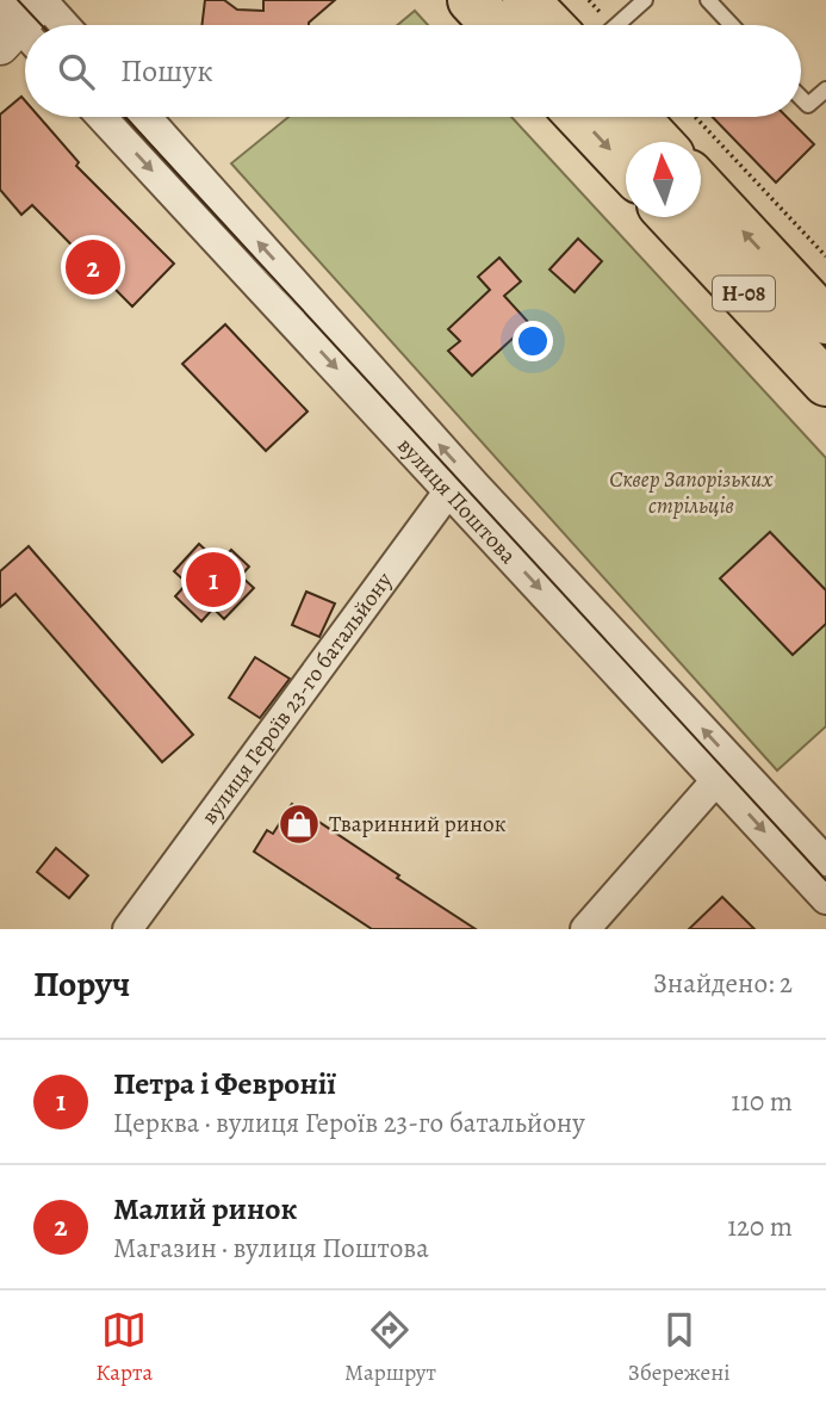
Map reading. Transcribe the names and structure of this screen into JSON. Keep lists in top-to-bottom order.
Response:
{
  "streets": {
    "main road": ["Н-08"],
    "street": ["вулиця Поштова", "вулиця Героїв 23-го батальйону"]
  },
  "crossings": [
    ["вулиця Поштова", "вулиця Героїв 23-го батальйону"]
  ],
  "parks": ["Сквер Запорізьких стрільців"],
  "places": {
    "shop": ["Тваринний ринок"]
  },
  "north": "top",
  "page": {
    "search": "Пошук",
    "pins": ["2", "1"],
    "heading": ["Поруч", "Знайдено: 2"],
    "list": [
      {
        "mark": "1",
        "name": "Петра і Февронії",
        "note": "Церква · вулиця Героїв 23-го батальйону",
        "value": "110 m"
      },
      {
        "mark": "2",
        "name": "Малий ринок",
        "note": "Магазин · вулиця Поштова",
        "value": "120 m"
      }
    ],
    "nav": ["Карта", "Маршрут", "Збережені"]
  }
}
